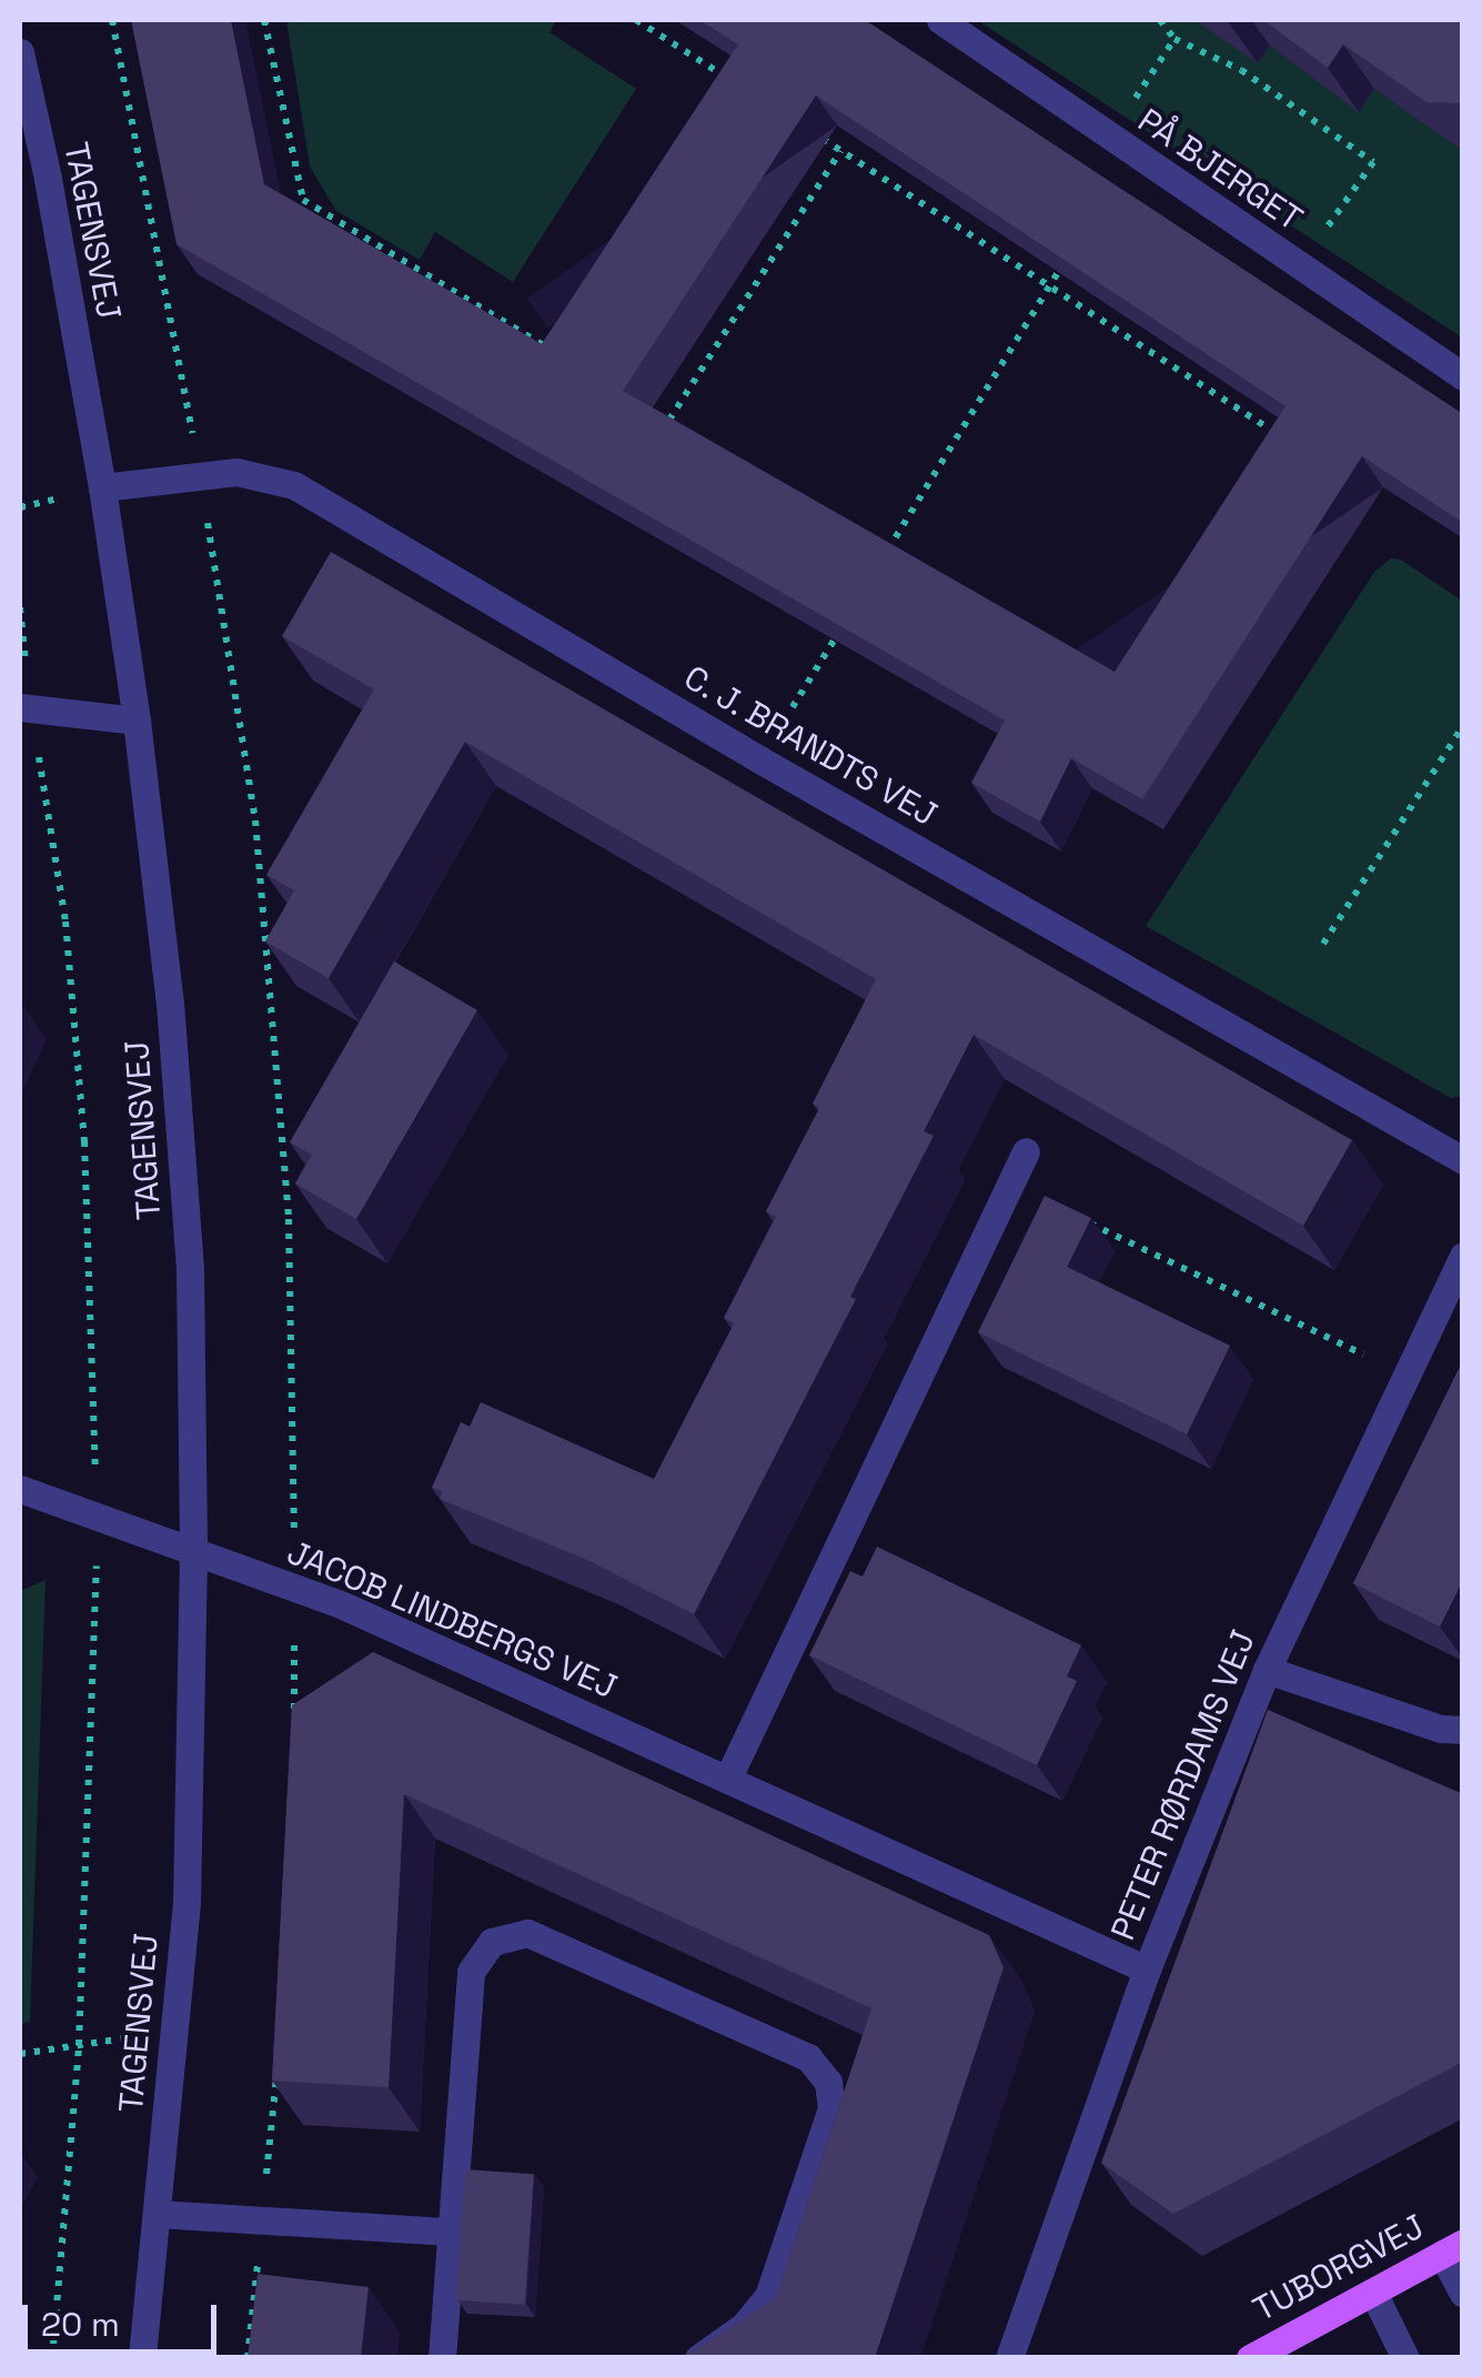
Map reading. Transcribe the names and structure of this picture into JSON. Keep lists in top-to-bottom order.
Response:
{
  "streets": {
    "main road": ["TUBORGVEJ"],
    "street": [
      "PÅ BJERGET",
      "TAGENSVEJ",
      "C. J. BRANDTS VEJ",
      "JACOB LINDBERGS VEJ",
      "PETER RØRDAMS VEJ"
    ]
  },
  "crossings": [
    ["TAGENSVEJ", "C. J. BRANDTS VEJ"],
    ["TAGENSVEJ", "JACOB LINDBERGS VEJ"],
    ["JACOB LINDBERGS VEJ", "PETER RØRDAMS VEJ"]
  ],
  "scale_bar": "20 m"
}
